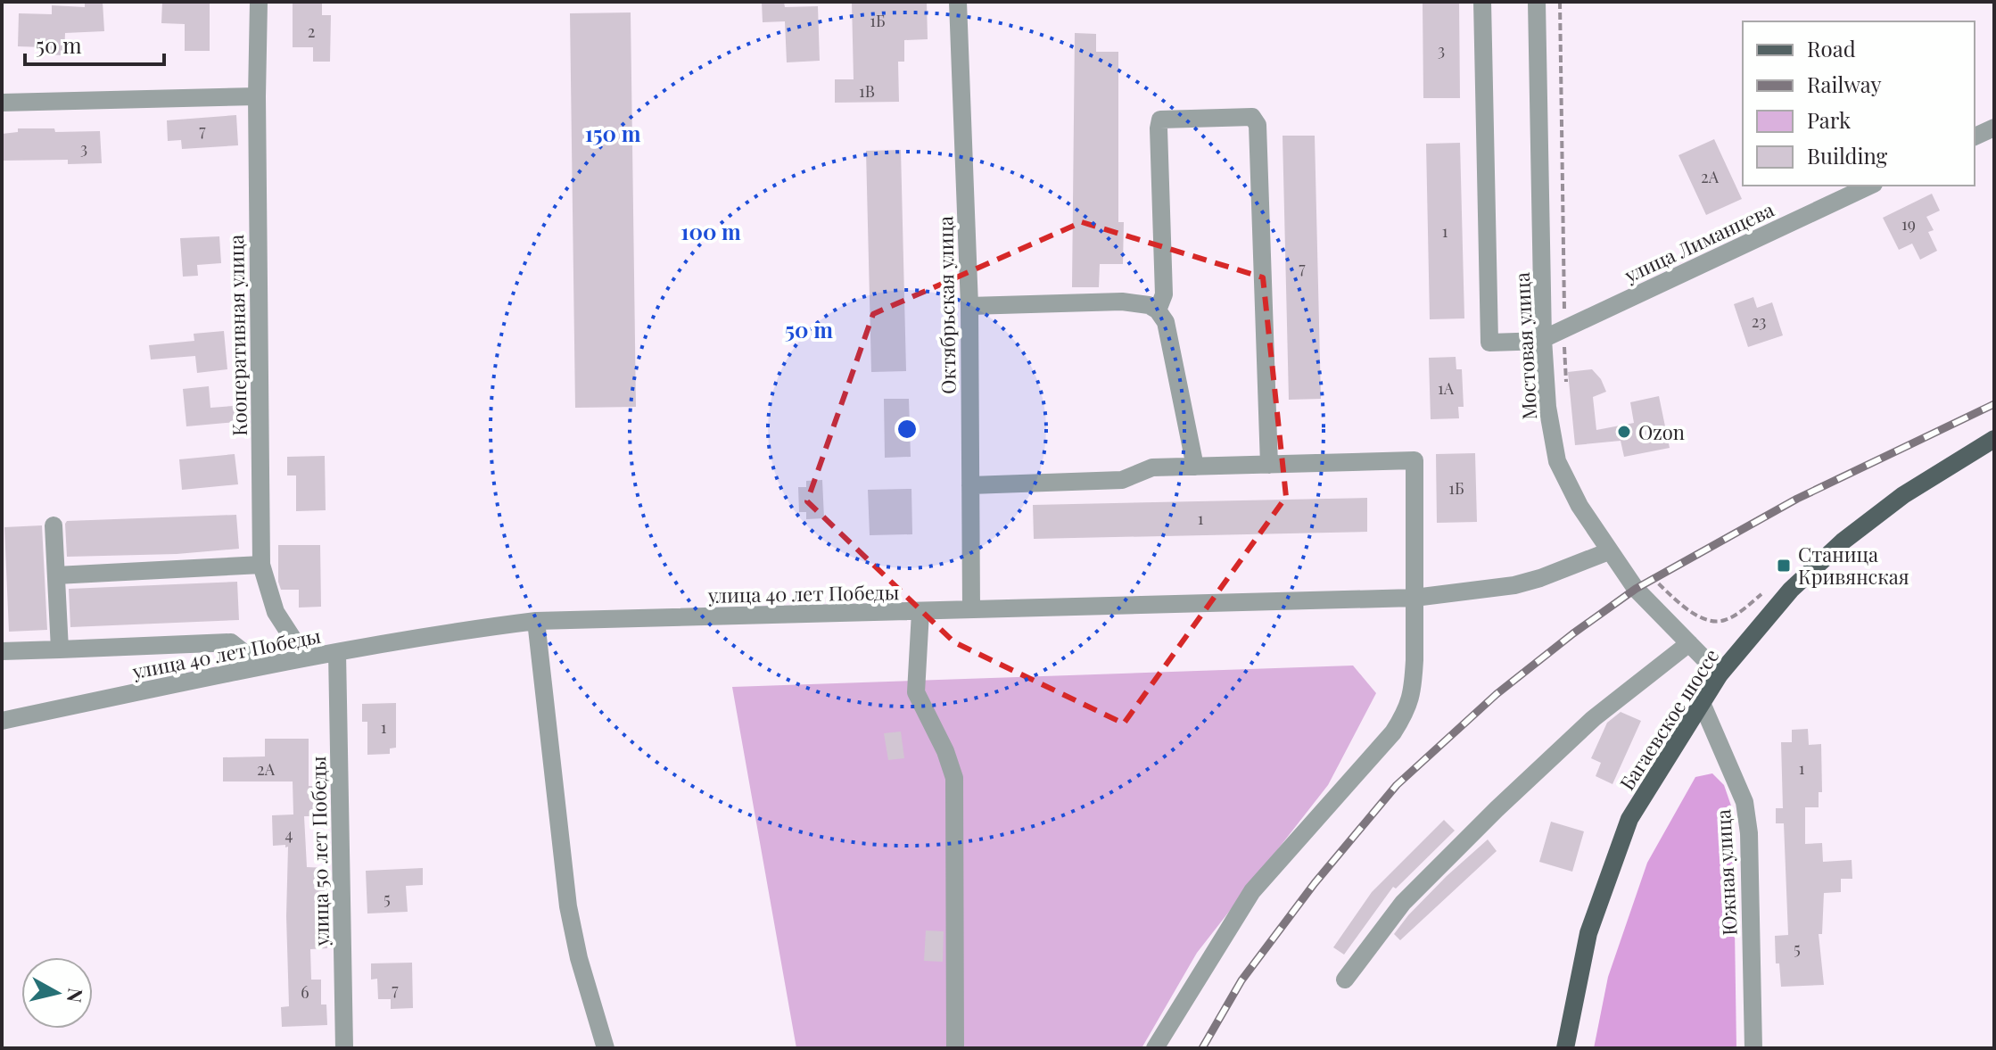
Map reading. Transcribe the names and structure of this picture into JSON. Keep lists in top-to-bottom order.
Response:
{
  "streets": {
    "main road": ["Багаевское шоссе"],
    "street": [
      "улица Лиманцева",
      "Октябрьская улица",
      "Кооперативная улица",
      "Мостовая улица",
      "улица 40 лет Победы",
      "улица 50 лет Победы",
      "Южная улица"
    ]
  },
  "crossings": [
    ["улица Лиманцева", "Мостовая улица"],
    ["Октябрьская улица", "улица 40 лет Победы"],
    ["Кооперативная улица", "улица 40 лет Победы"],
    ["Мостовая улица", "улица 40 лет Победы"],
    ["Мостовая улица", "Багаевское шоссе"],
    ["улица 40 лет Победы", "улица 50 лет Победы"],
    ["Багаевское шоссе", "Южная улица"]
  ],
  "places": {
    "other": ["Ozon"],
    "transit": ["Станица Кривянская"]
  },
  "house_numbers": [
    "1Б",
    "2",
    "3",
    "1В",
    "7",
    "3",
    "2А",
    "19",
    "1",
    "7",
    "23",
    "1А",
    "1Б",
    "1",
    "1",
    "1",
    "2А",
    "4",
    "5",
    "5",
    "7",
    "6"
  ],
  "legend": [
    "Road",
    "Railway",
    "Park",
    "Building"
  ],
  "scale_bar": "50 m",
  "north": "right",
  "rings": ["150 m", "100 m", "50 m"]
}
